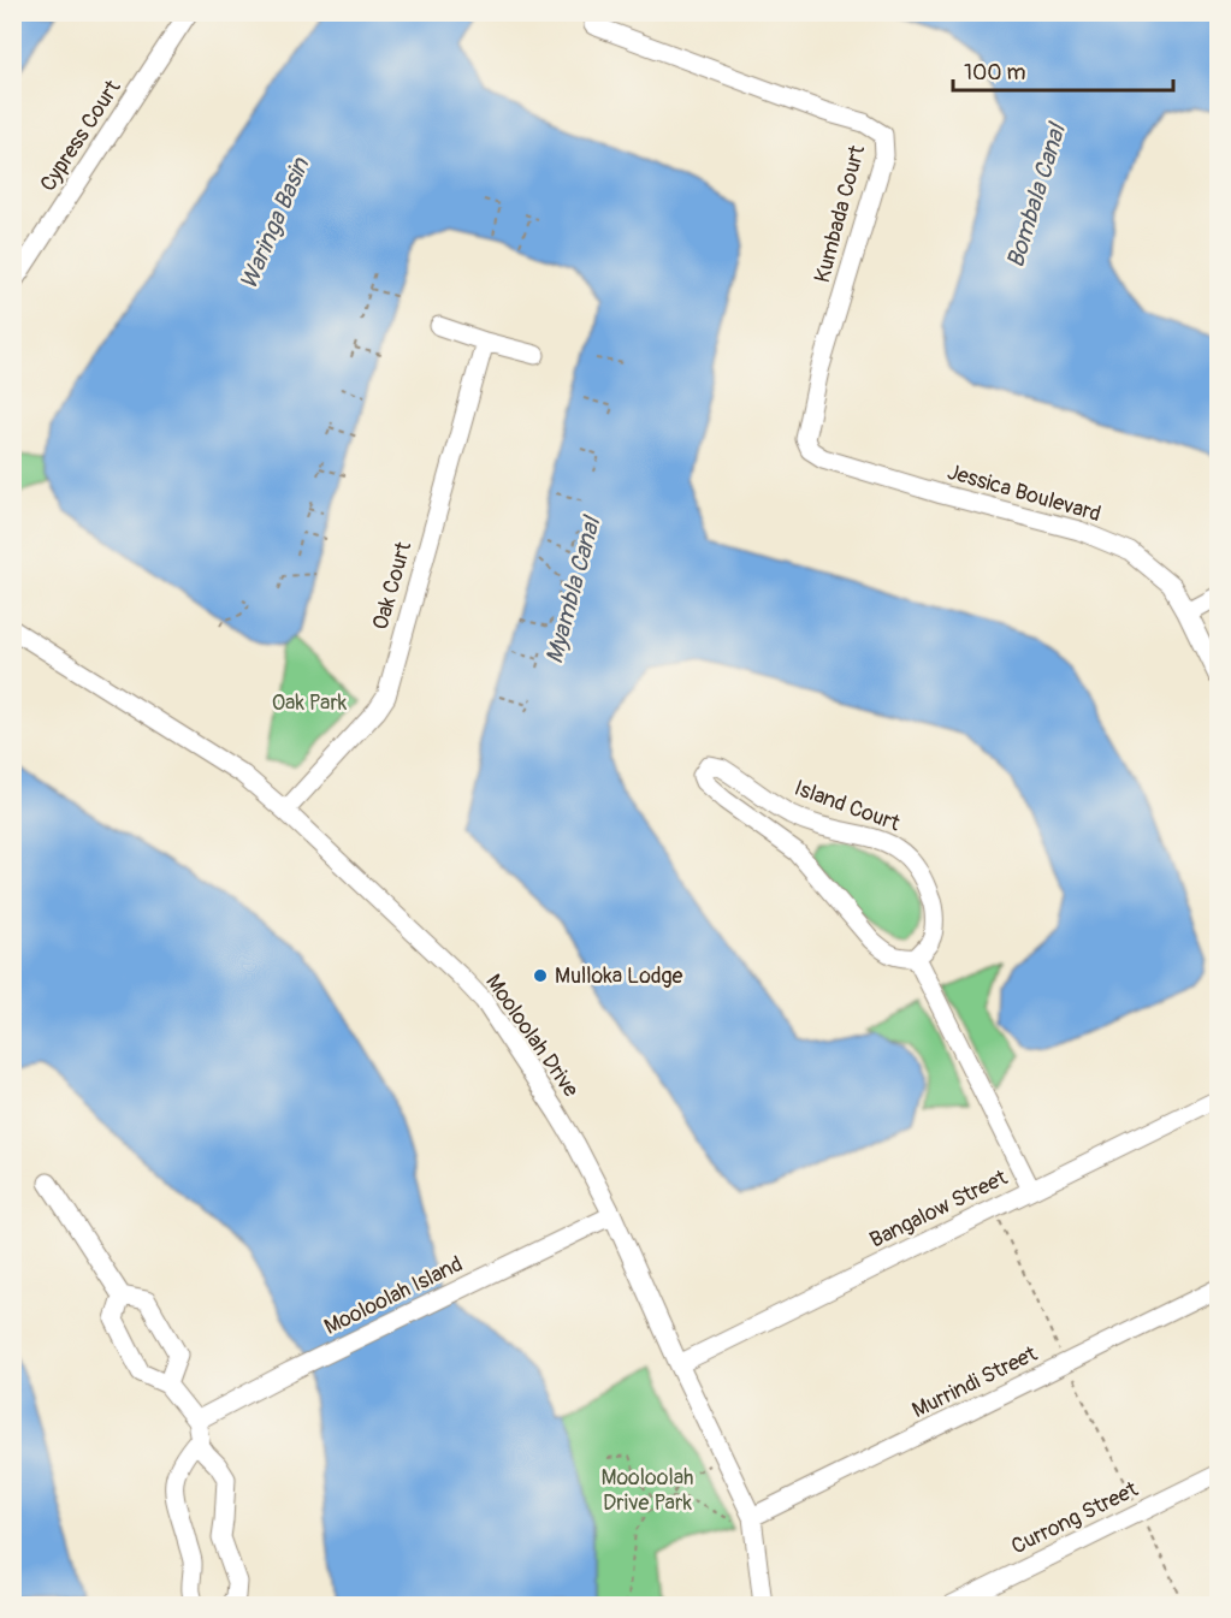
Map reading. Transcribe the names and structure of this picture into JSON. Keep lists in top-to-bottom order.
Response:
{
  "streets": {
    "street": [
      "Cypress Court",
      "Kumbada Court",
      "Jessica Boulevard",
      "Oak Court",
      "Island Court",
      "Mooloolah Drive",
      "Bangalow Street",
      "Mooloolah Island",
      "Murrindi Street",
      "Currong Street"
    ]
  },
  "crossings": [
    ["Kumbada Court", "Jessica Boulevard"],
    ["Oak Court", "Mooloolah Drive"],
    ["Mooloolah Drive", "Bangalow Street"],
    ["Mooloolah Drive", "Mooloolah Island"],
    ["Mooloolah Drive", "Murrindi Street"]
  ],
  "water": ["Bombala Canal", "Waringa Basin", "Myambla Canal"],
  "parks": ["Oak Park", "Mooloolah Drive Park"],
  "places": ["Mulloka Lodge"],
  "scale_bar": "100 m"
}
